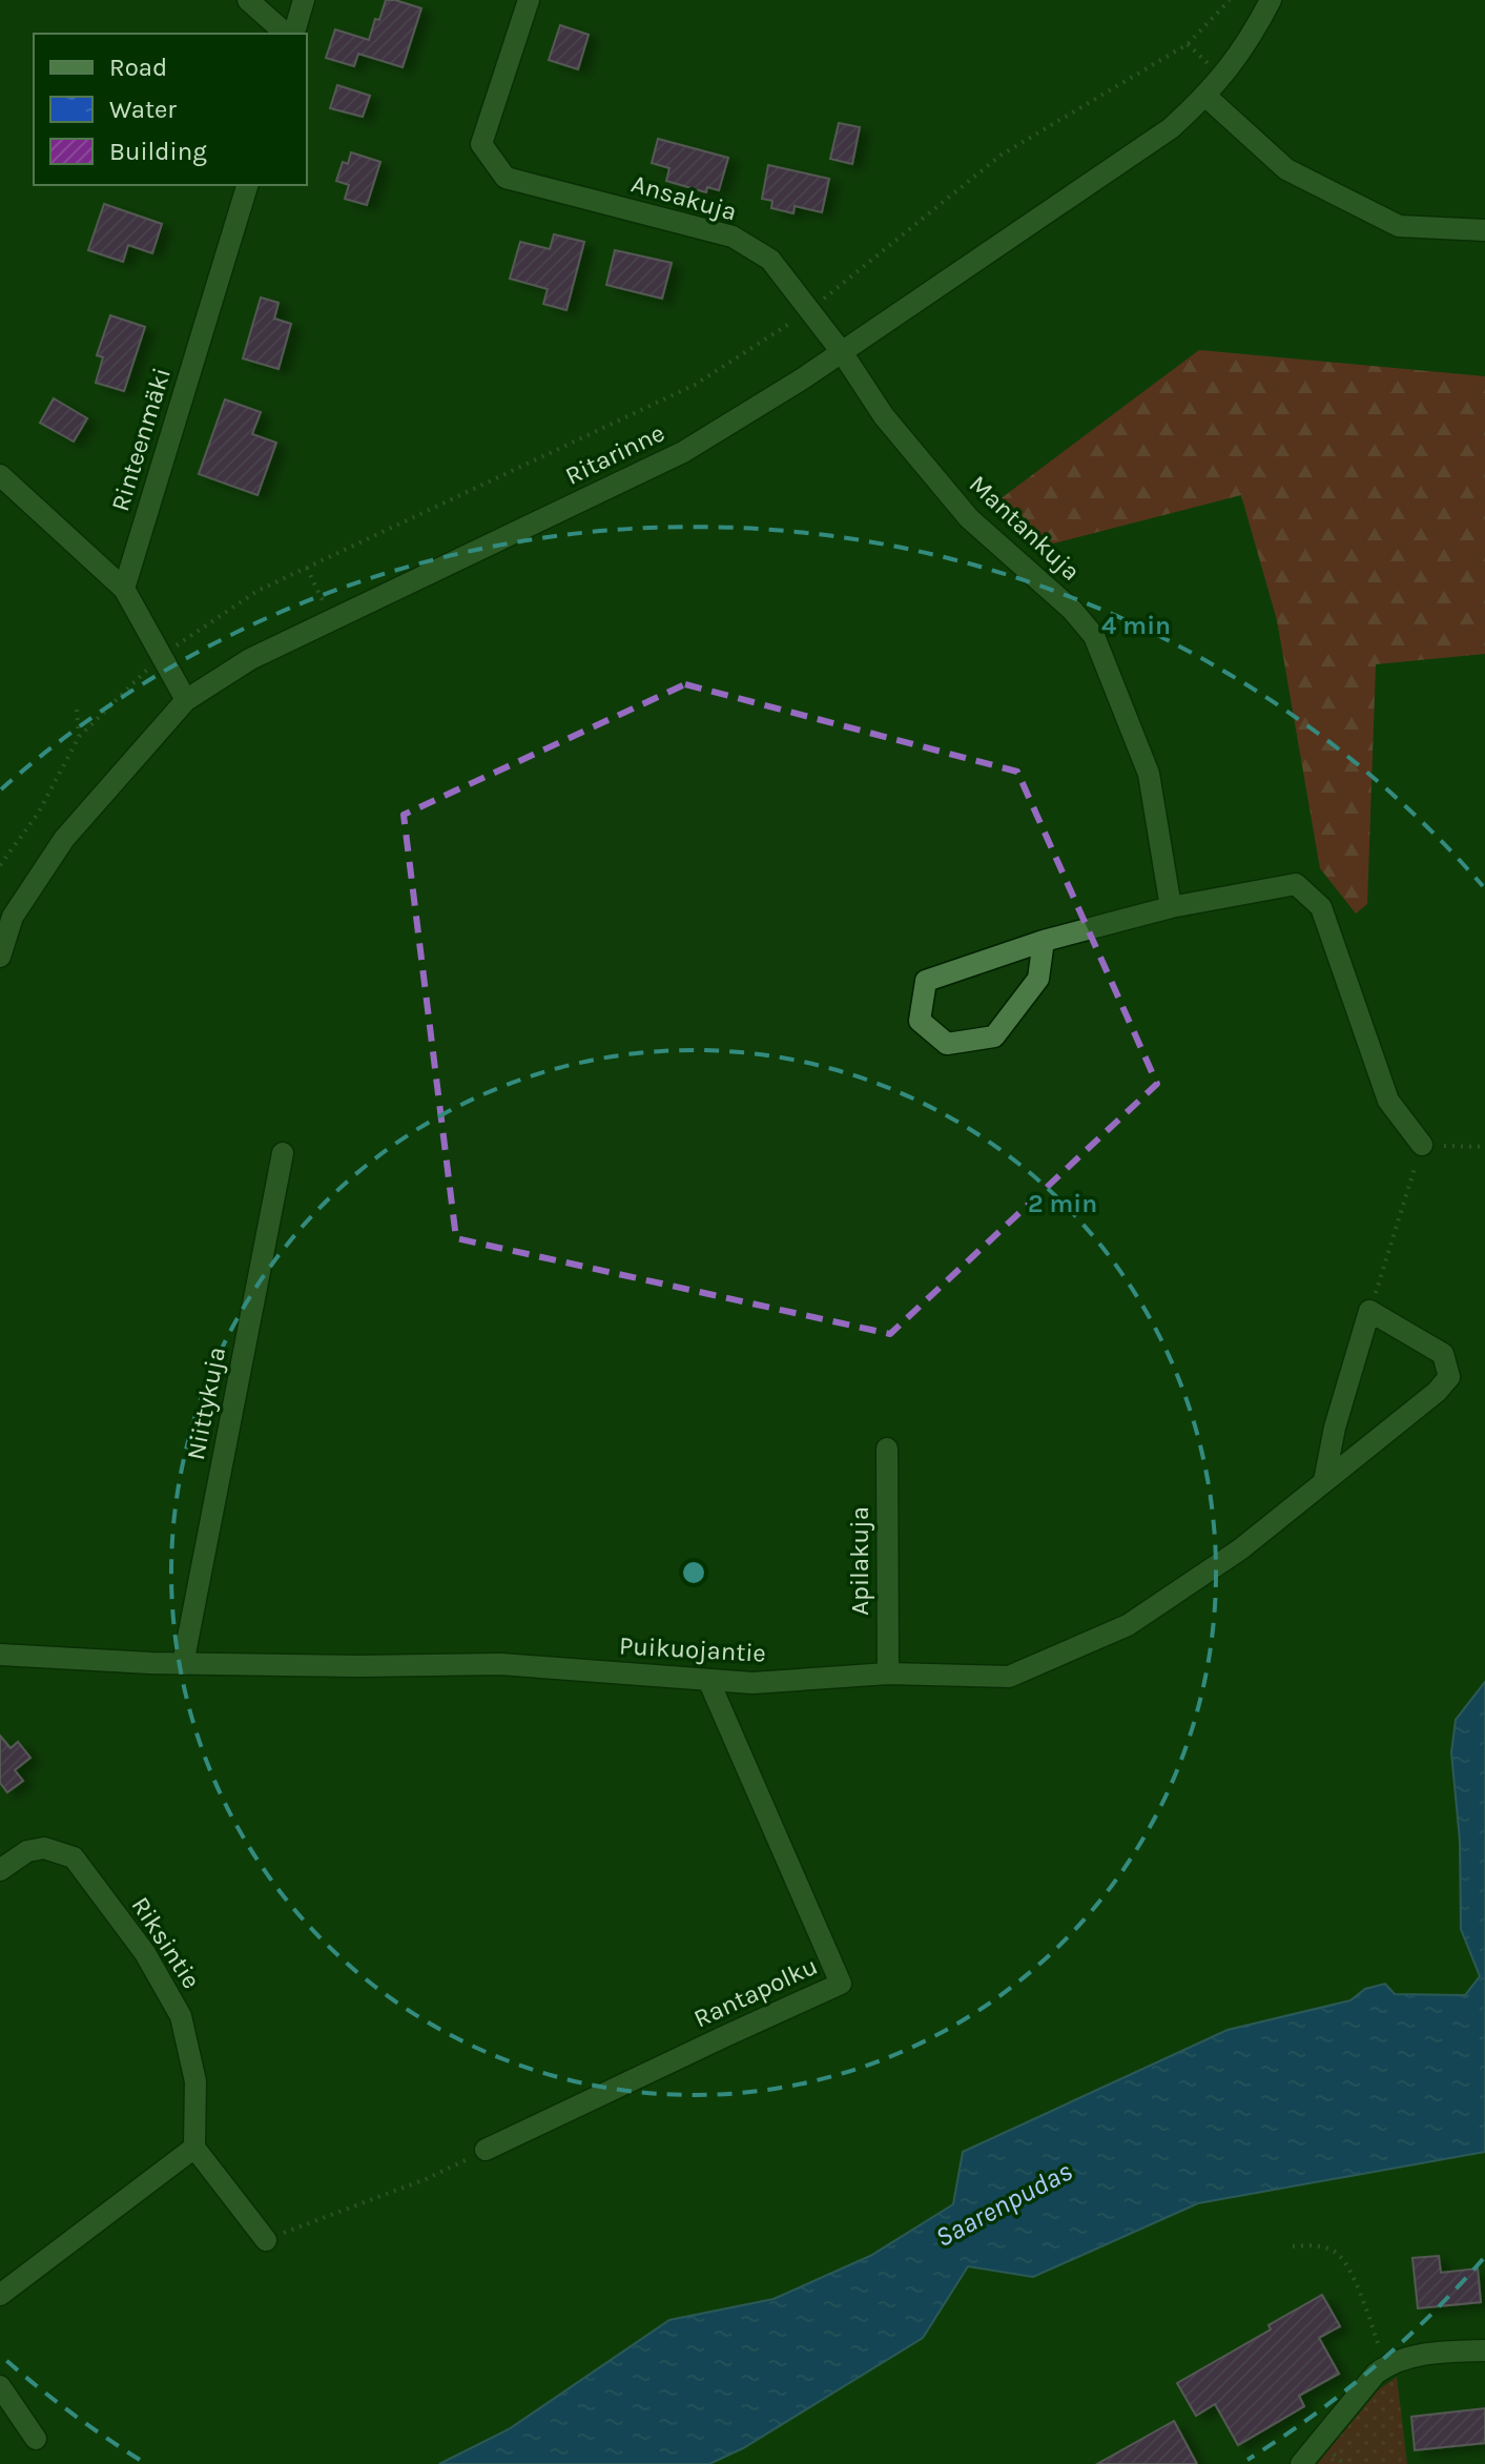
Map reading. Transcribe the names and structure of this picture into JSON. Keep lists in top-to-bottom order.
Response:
{
  "streets": {
    "street": [
      "Ansakuja",
      "Rinteenmäki",
      "Ritarinne",
      "Mantankuja",
      "Niittykuja",
      "Apilakuja",
      "Puikuojantie",
      "Riksintie",
      "Rantapolku"
    ]
  },
  "crossings": [
    ["Ansakuja", "Ritarinne"],
    ["Ansakuja", "Mantankuja"],
    ["Ritarinne", "Mantankuja"],
    ["Niittykuja", "Puikuojantie"],
    ["Apilakuja", "Puikuojantie"],
    ["Puikuojantie", "Rantapolku"]
  ],
  "water": ["Saarenpudas"],
  "legend": ["Road", "Water", "Building"],
  "rings": ["4 min", "2 min"]
}
